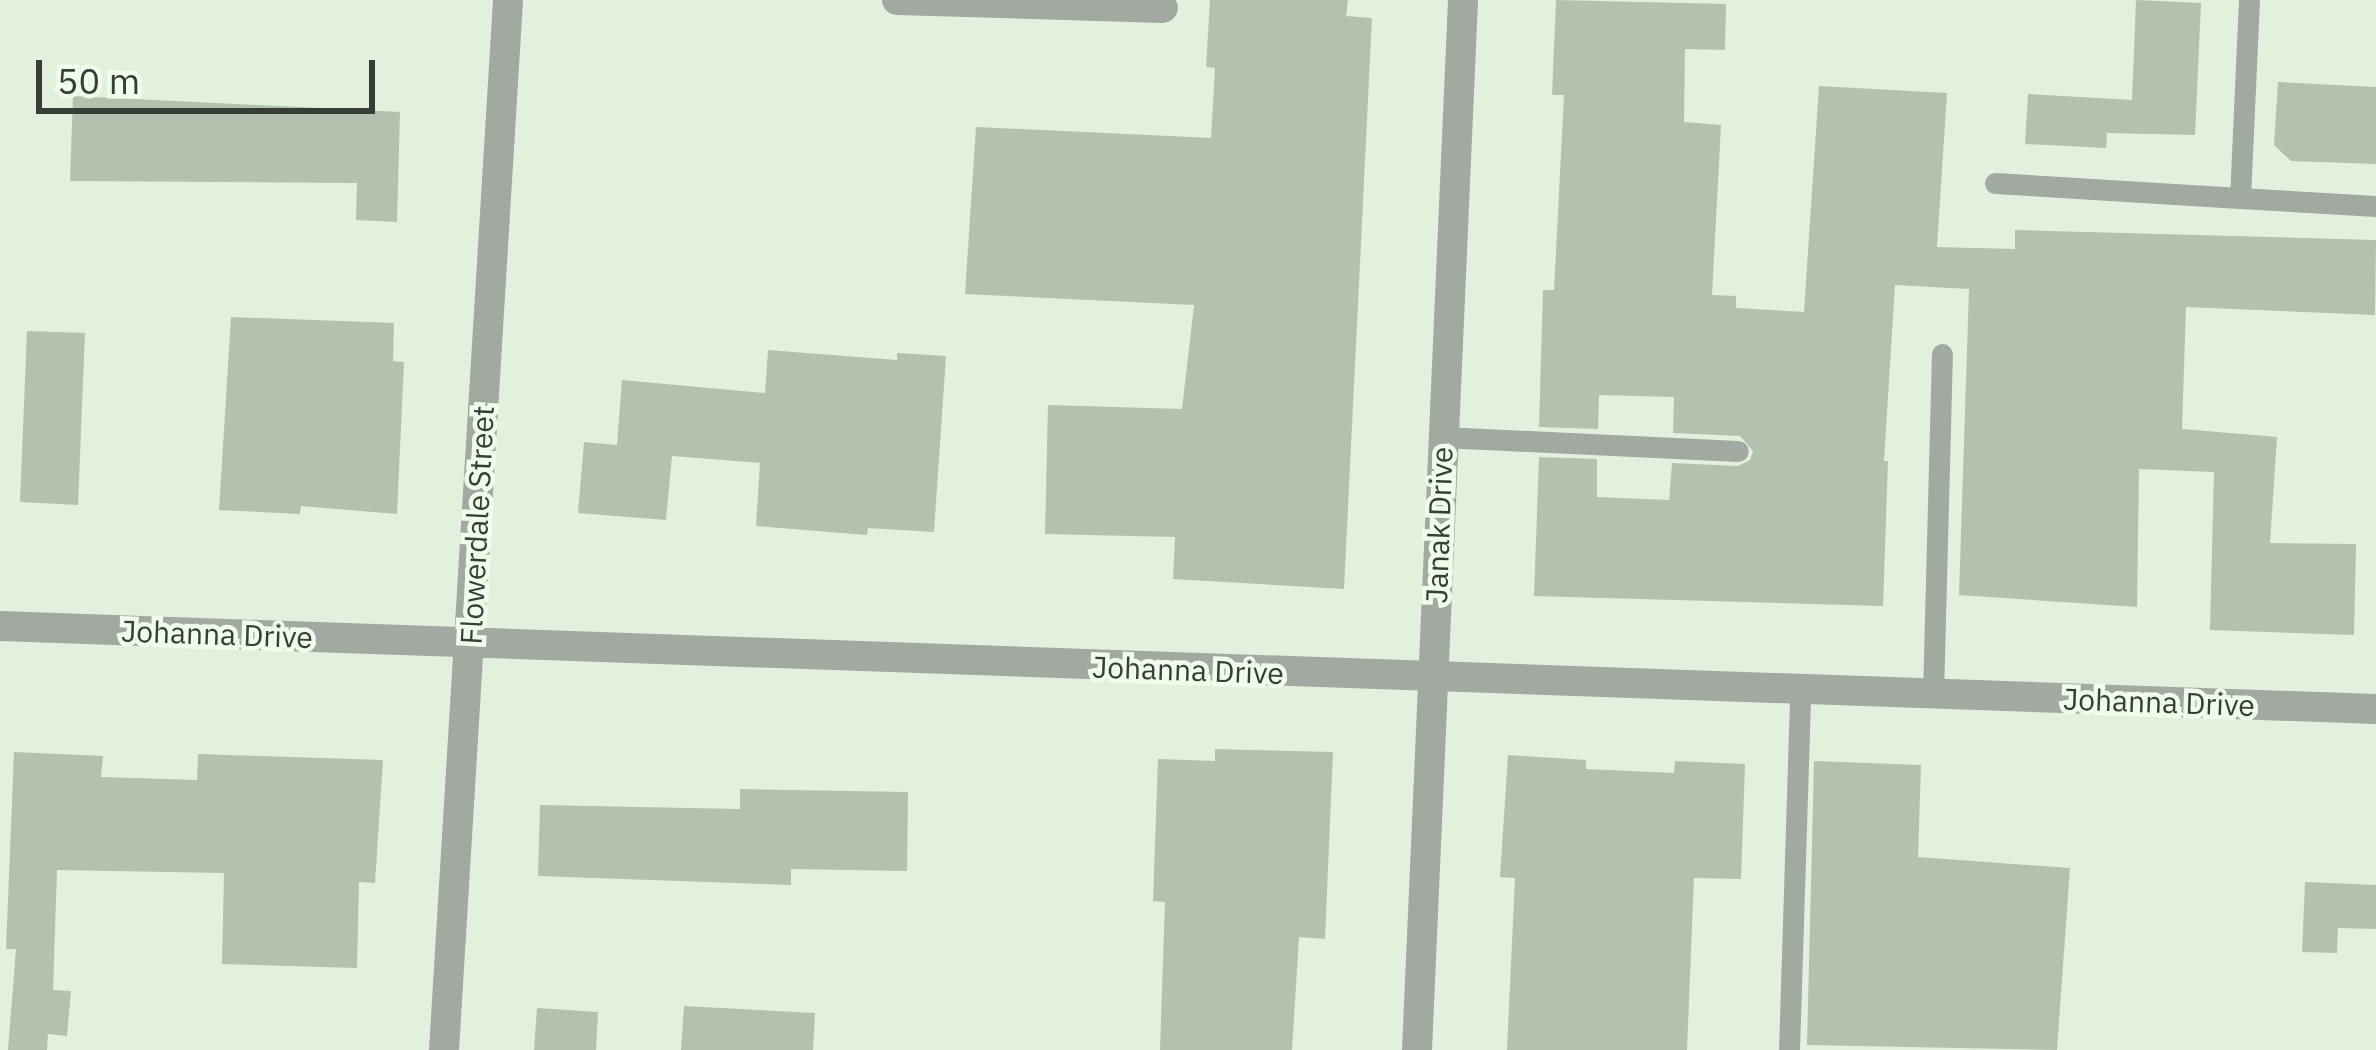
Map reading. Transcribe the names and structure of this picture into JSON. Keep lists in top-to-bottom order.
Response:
{
  "streets": {
    "street": ["Flowerdale Street", "Janak Drive", "Johanna Drive"]
  },
  "crossings": [
    ["Flowerdale Street", "Johanna Drive"],
    ["Janak Drive", "Johanna Drive"]
  ],
  "scale_bar": "50 m"
}
